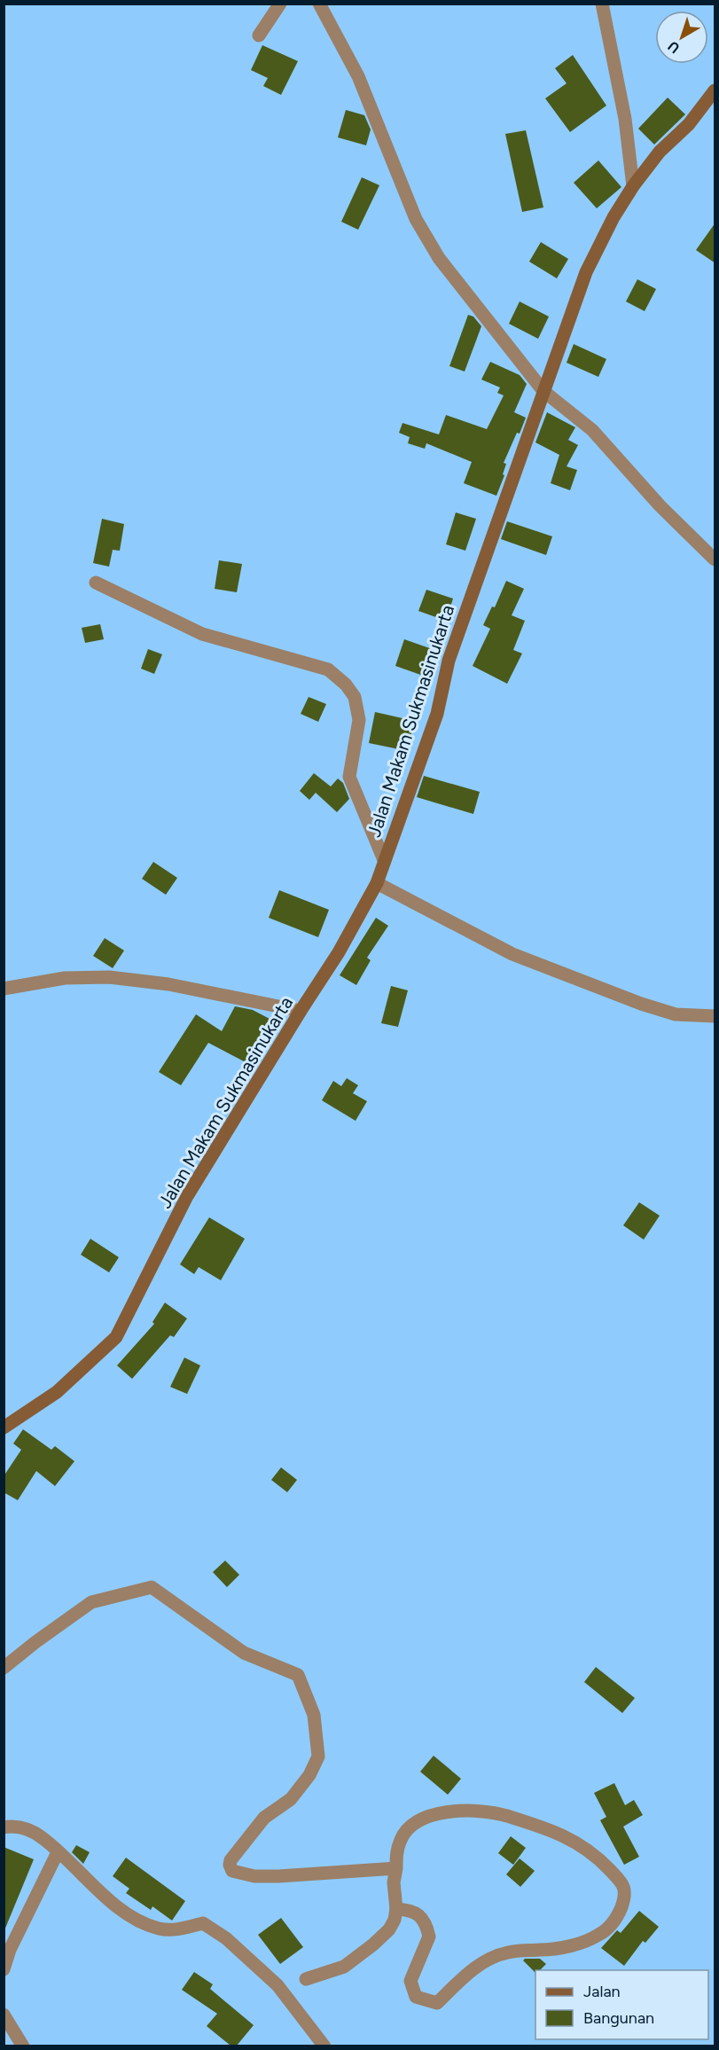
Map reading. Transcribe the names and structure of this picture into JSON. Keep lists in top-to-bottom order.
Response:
{
  "streets": {
    "street": ["Jalan Makam Sukmasinukarta"]
  },
  "legend": ["Jalan", "Bangunan"],
  "north": "bottom left"
}
